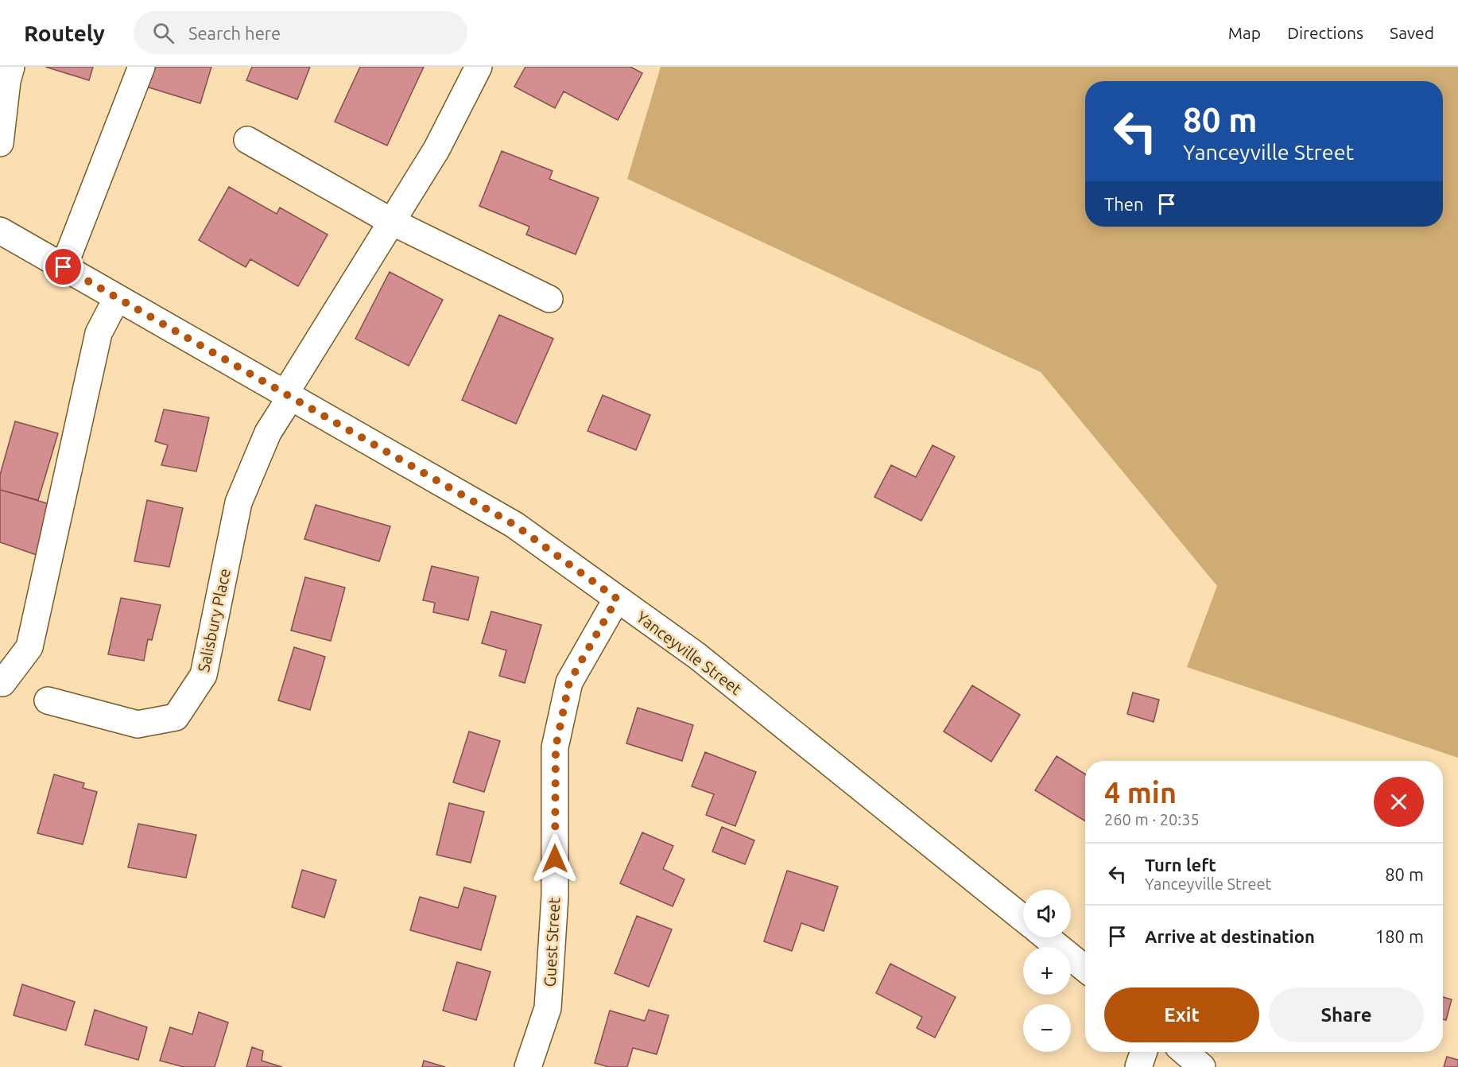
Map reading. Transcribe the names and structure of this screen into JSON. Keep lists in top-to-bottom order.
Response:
{
  "streets": {
    "main road": ["Salisbury Place", "Yanceyville Street", "Guest Street"]
  },
  "crossings": [
    ["Salisbury Place", "Yanceyville Street"],
    ["Yanceyville Street", "Guest Street"]
  ],
  "page": {
    "header": "Routely",
    "search": "Search here",
    "nav": ["Map", "Directions", "Saved"],
    "turn": ["80 m", "Yanceyville Street"],
    "then": "Then",
    "heading": ["4 min", "260 m · 20:35"],
    "list": [
      {
        "name": "Turn left",
        "note": "Yanceyville Street",
        "value": "80 m"
      },
      {
        "name": "Arrive at destination",
        "value": "180 m"
      }
    ],
    "map_buttons": ["+", "−"],
    "buttons": ["Exit", "Share"]
  }
}
